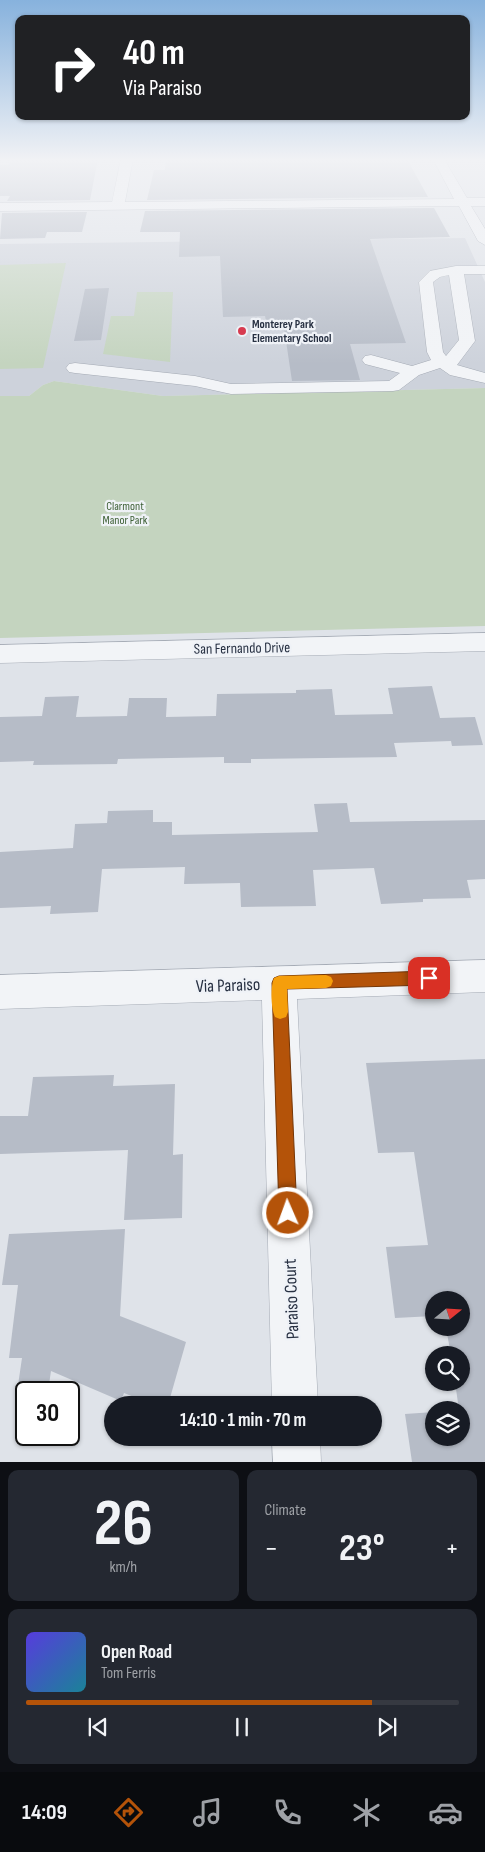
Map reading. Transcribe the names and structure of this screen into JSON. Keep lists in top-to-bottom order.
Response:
{
  "streets": {
    "street": ["San Fernando Drive", "Via Paraiso", "Paraiso Court"]
  },
  "crossings": [
    ["Via Paraiso", "Paraiso Court"]
  ],
  "parks": ["Clarmont Manor Park"],
  "places": ["Monterey Park Elementary School"],
  "north": "right",
  "page": {
    "turn": ["40 m", "Via Paraiso"],
    "limit": "30",
    "trip": "14:10 · 1 min · 70 m",
    "tile": [
      ["26", "km/h"],
      "Climate"
    ],
    "heat": ["−", "23°", "+"],
    "song": ["Open Road", "Tom Ferris"],
    "tabs": "14:09"
  }
}
